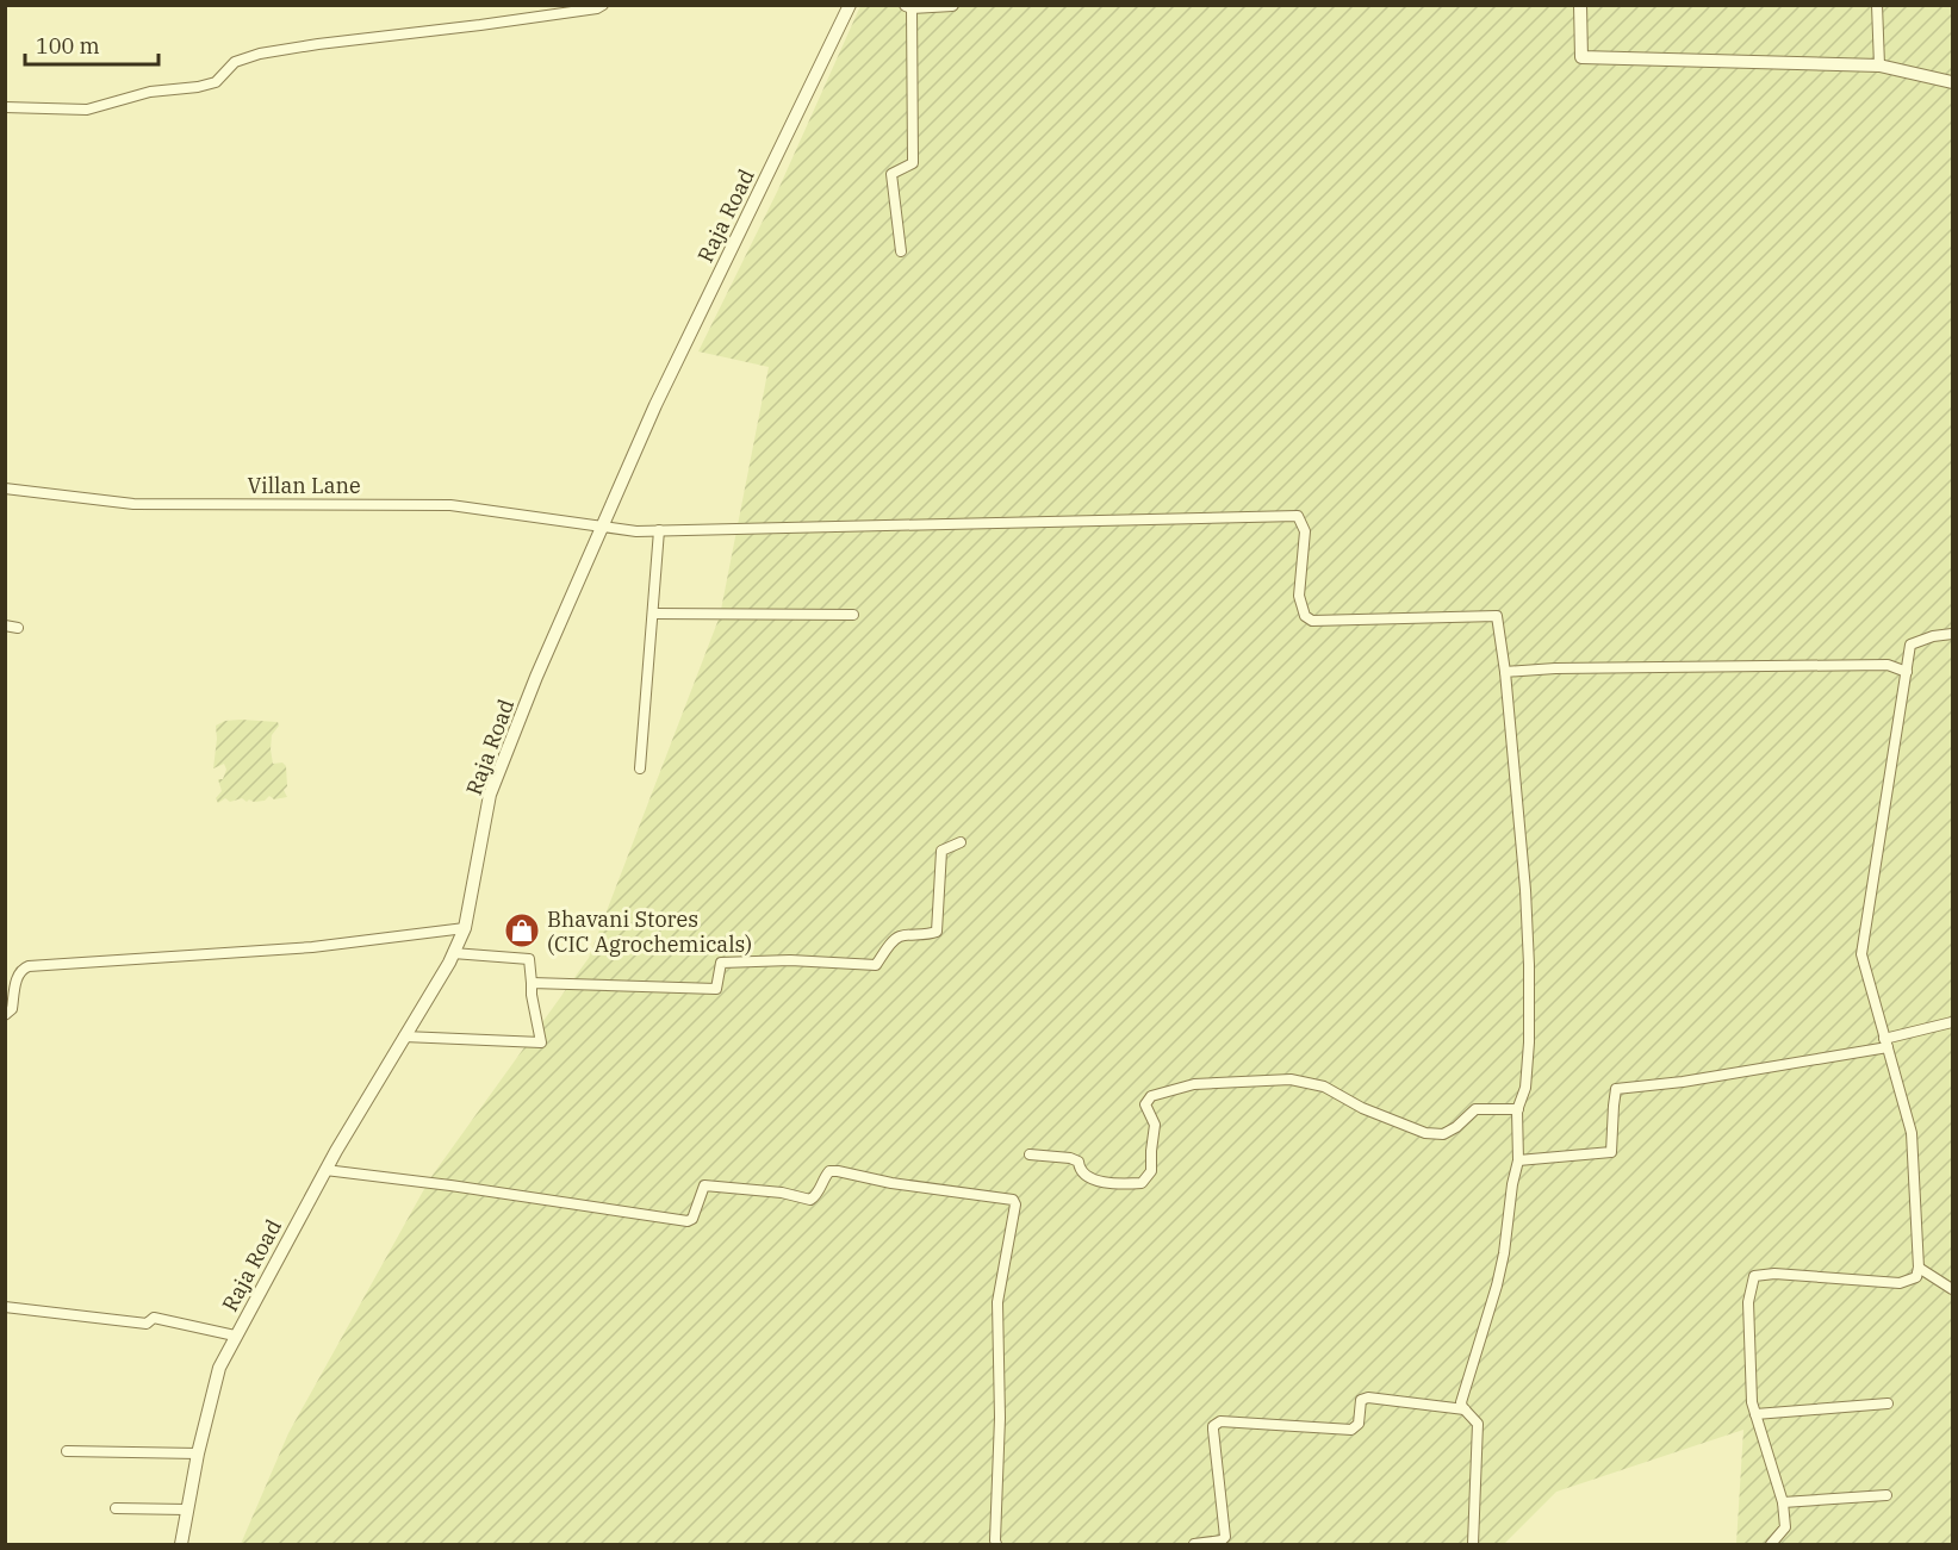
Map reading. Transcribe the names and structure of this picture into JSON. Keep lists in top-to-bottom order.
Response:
{
  "streets": {
    "street": ["Raja Road", "Villan Lane"]
  },
  "crossings": [
    ["Raja Road", "Villan Lane"]
  ],
  "places": {
    "shop": ["Bhavani Stores (CIC Agrochemicals)"]
  },
  "scale_bar": "100 m"
}
